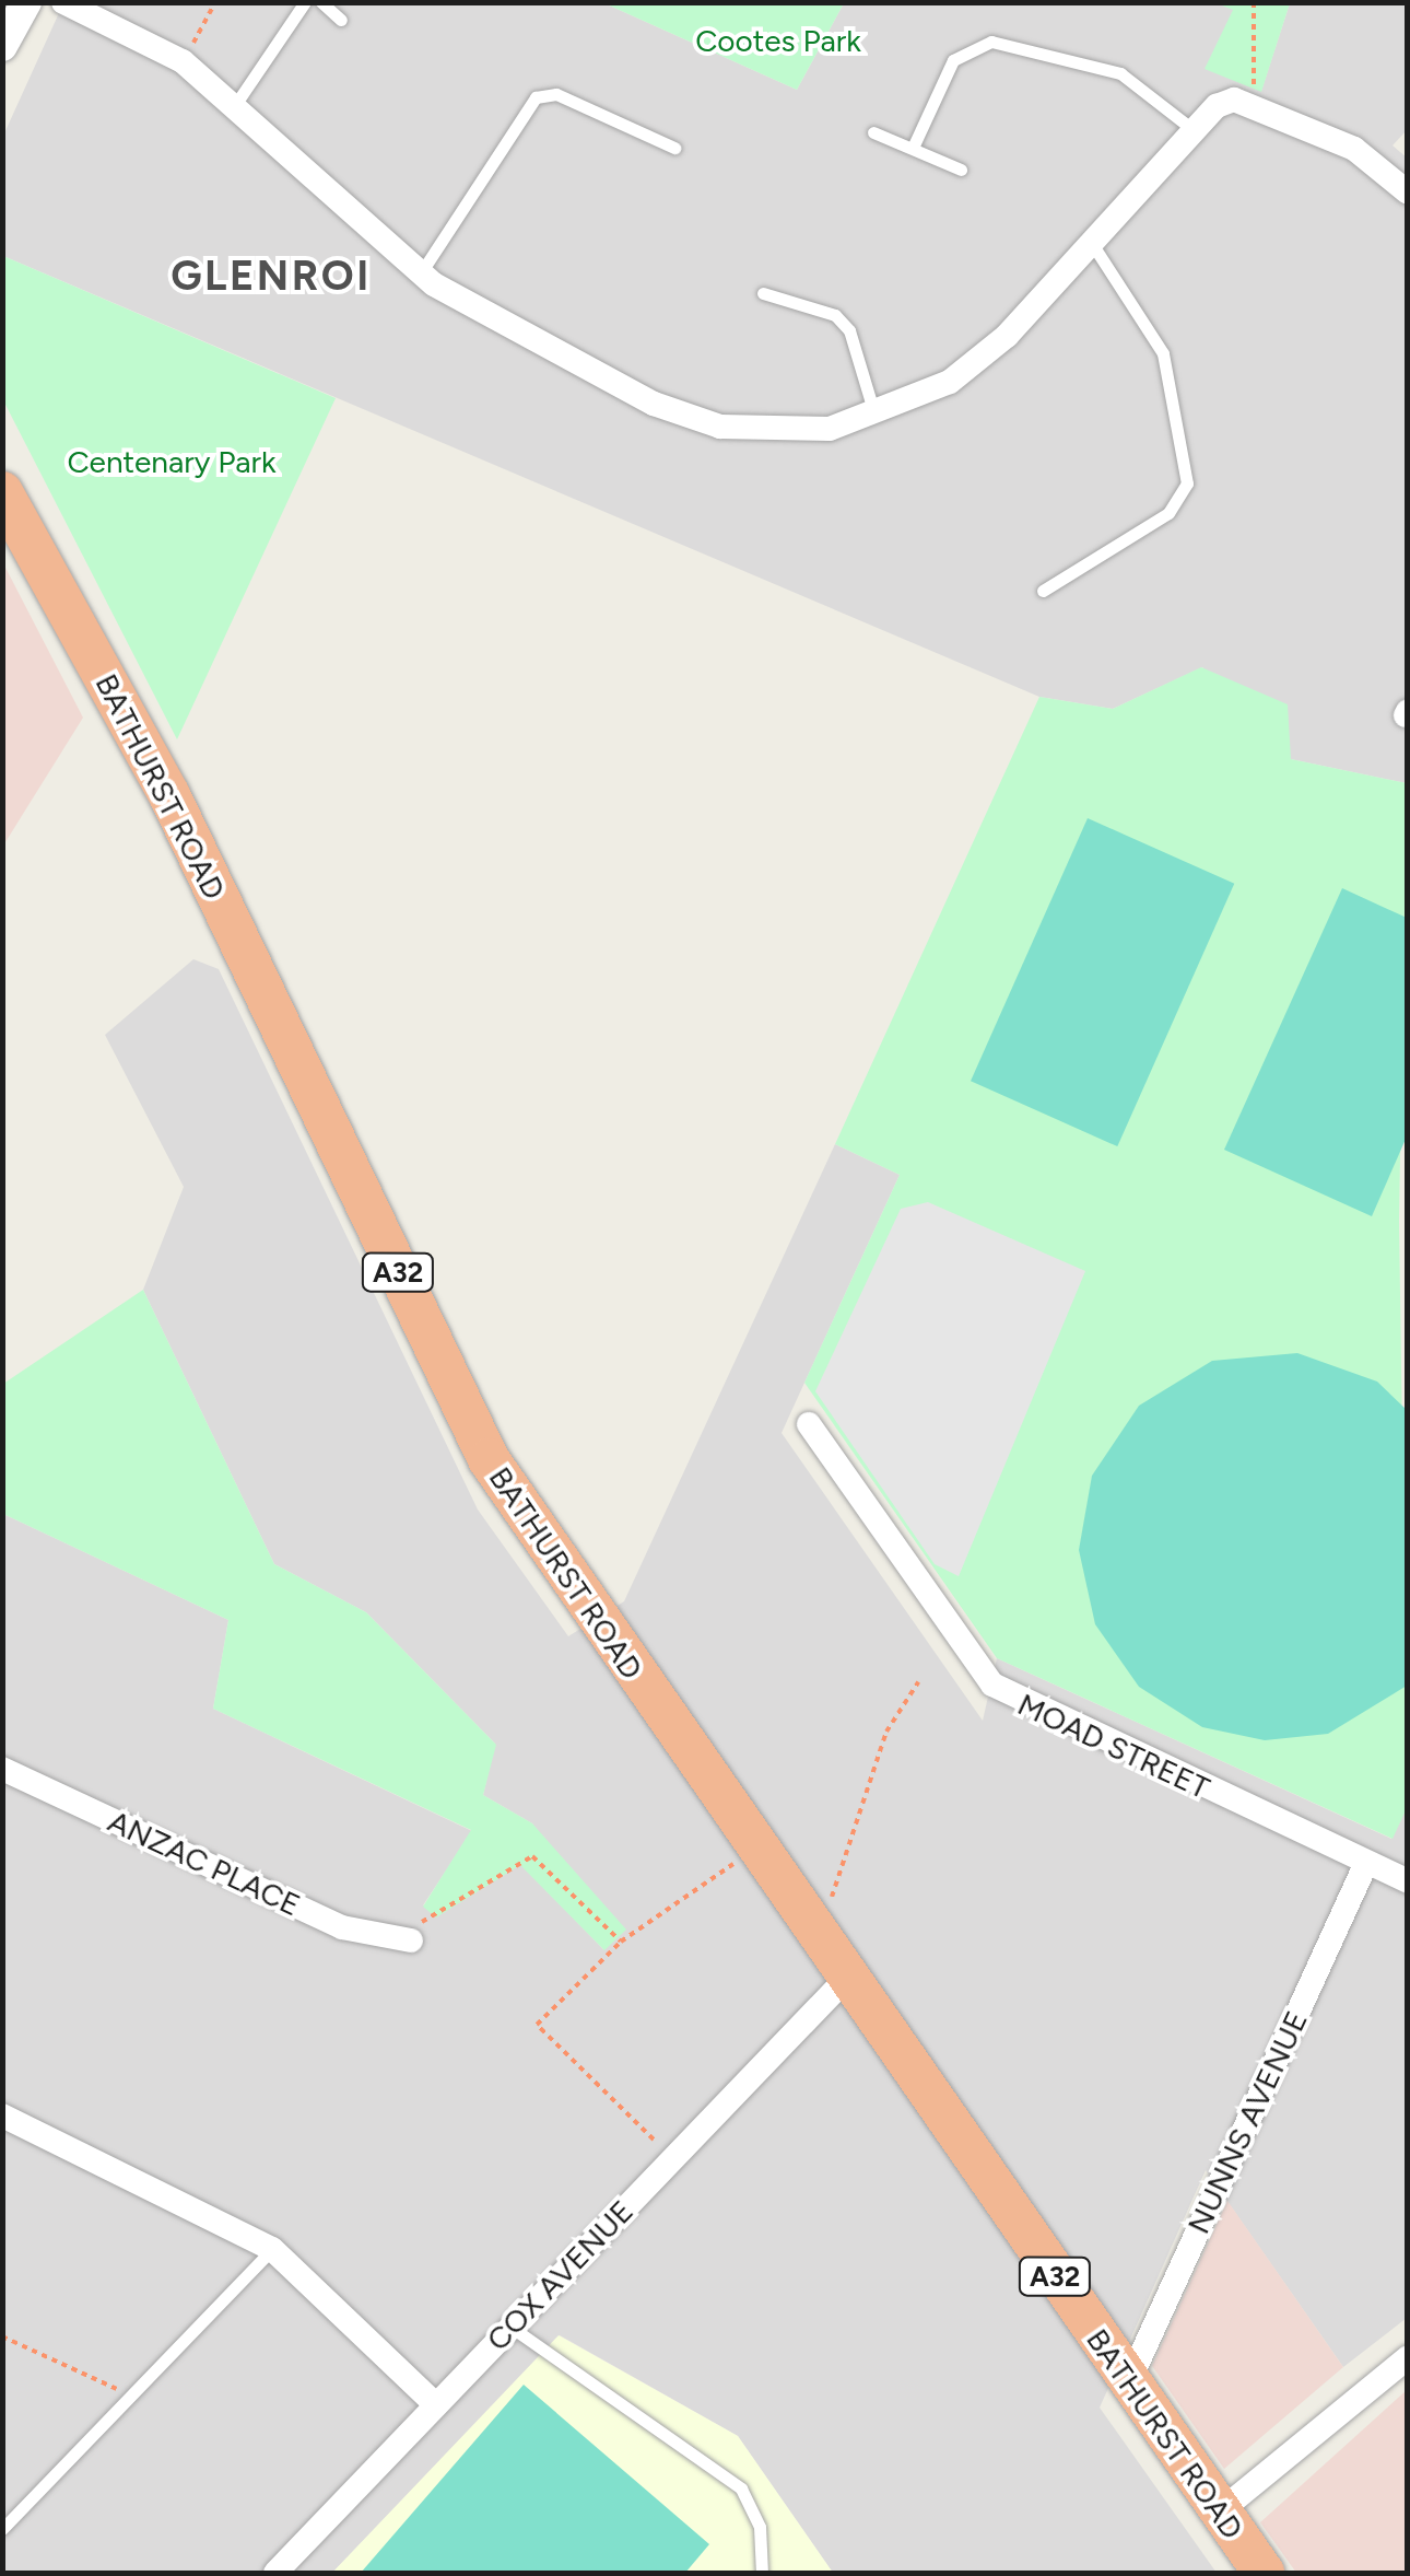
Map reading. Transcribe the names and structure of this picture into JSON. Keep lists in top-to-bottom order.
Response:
{
  "streets": {
    "highway": ["BATHURST ROAD", "A32"],
    "street": [
      "MOAD STREET",
      "ANZAC PLACE",
      "NUNNS AVENUE",
      "COX AVENUE"
    ]
  },
  "crossings": [
    ["BATHURST ROAD", "NUNNS AVENUE"],
    ["BATHURST ROAD", "COX AVENUE"],
    ["MOAD STREET", "NUNNS AVENUE"]
  ],
  "districts": ["GLENROI"],
  "parks": ["Cootes Park", "Centenary Park"]
}
